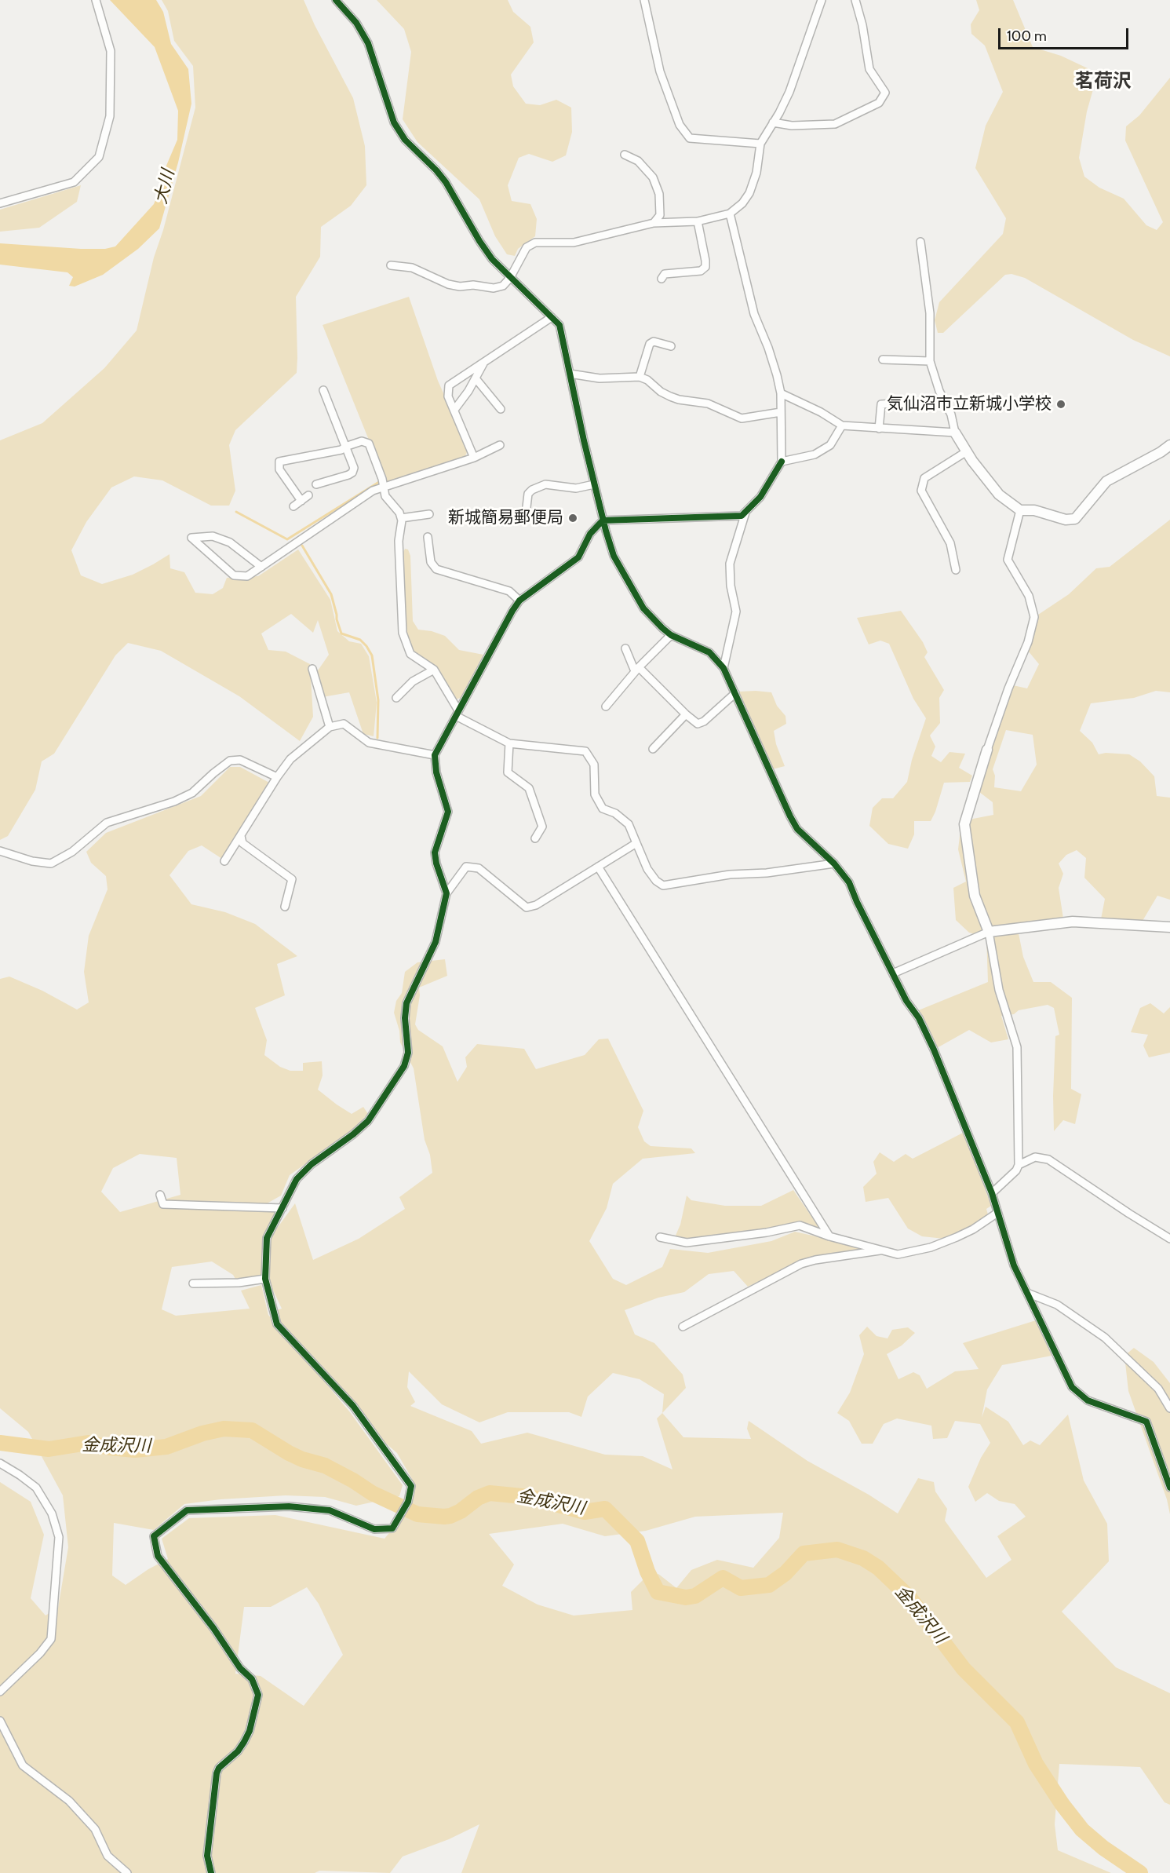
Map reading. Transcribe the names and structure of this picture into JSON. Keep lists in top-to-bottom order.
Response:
{
  "districts": ["茗荷沢"],
  "water": ["大川", "金成沢川"],
  "places": ["気仙沼市立新城小学校", "新城簡易郵便局"],
  "scale_bar": "100 m"
}
